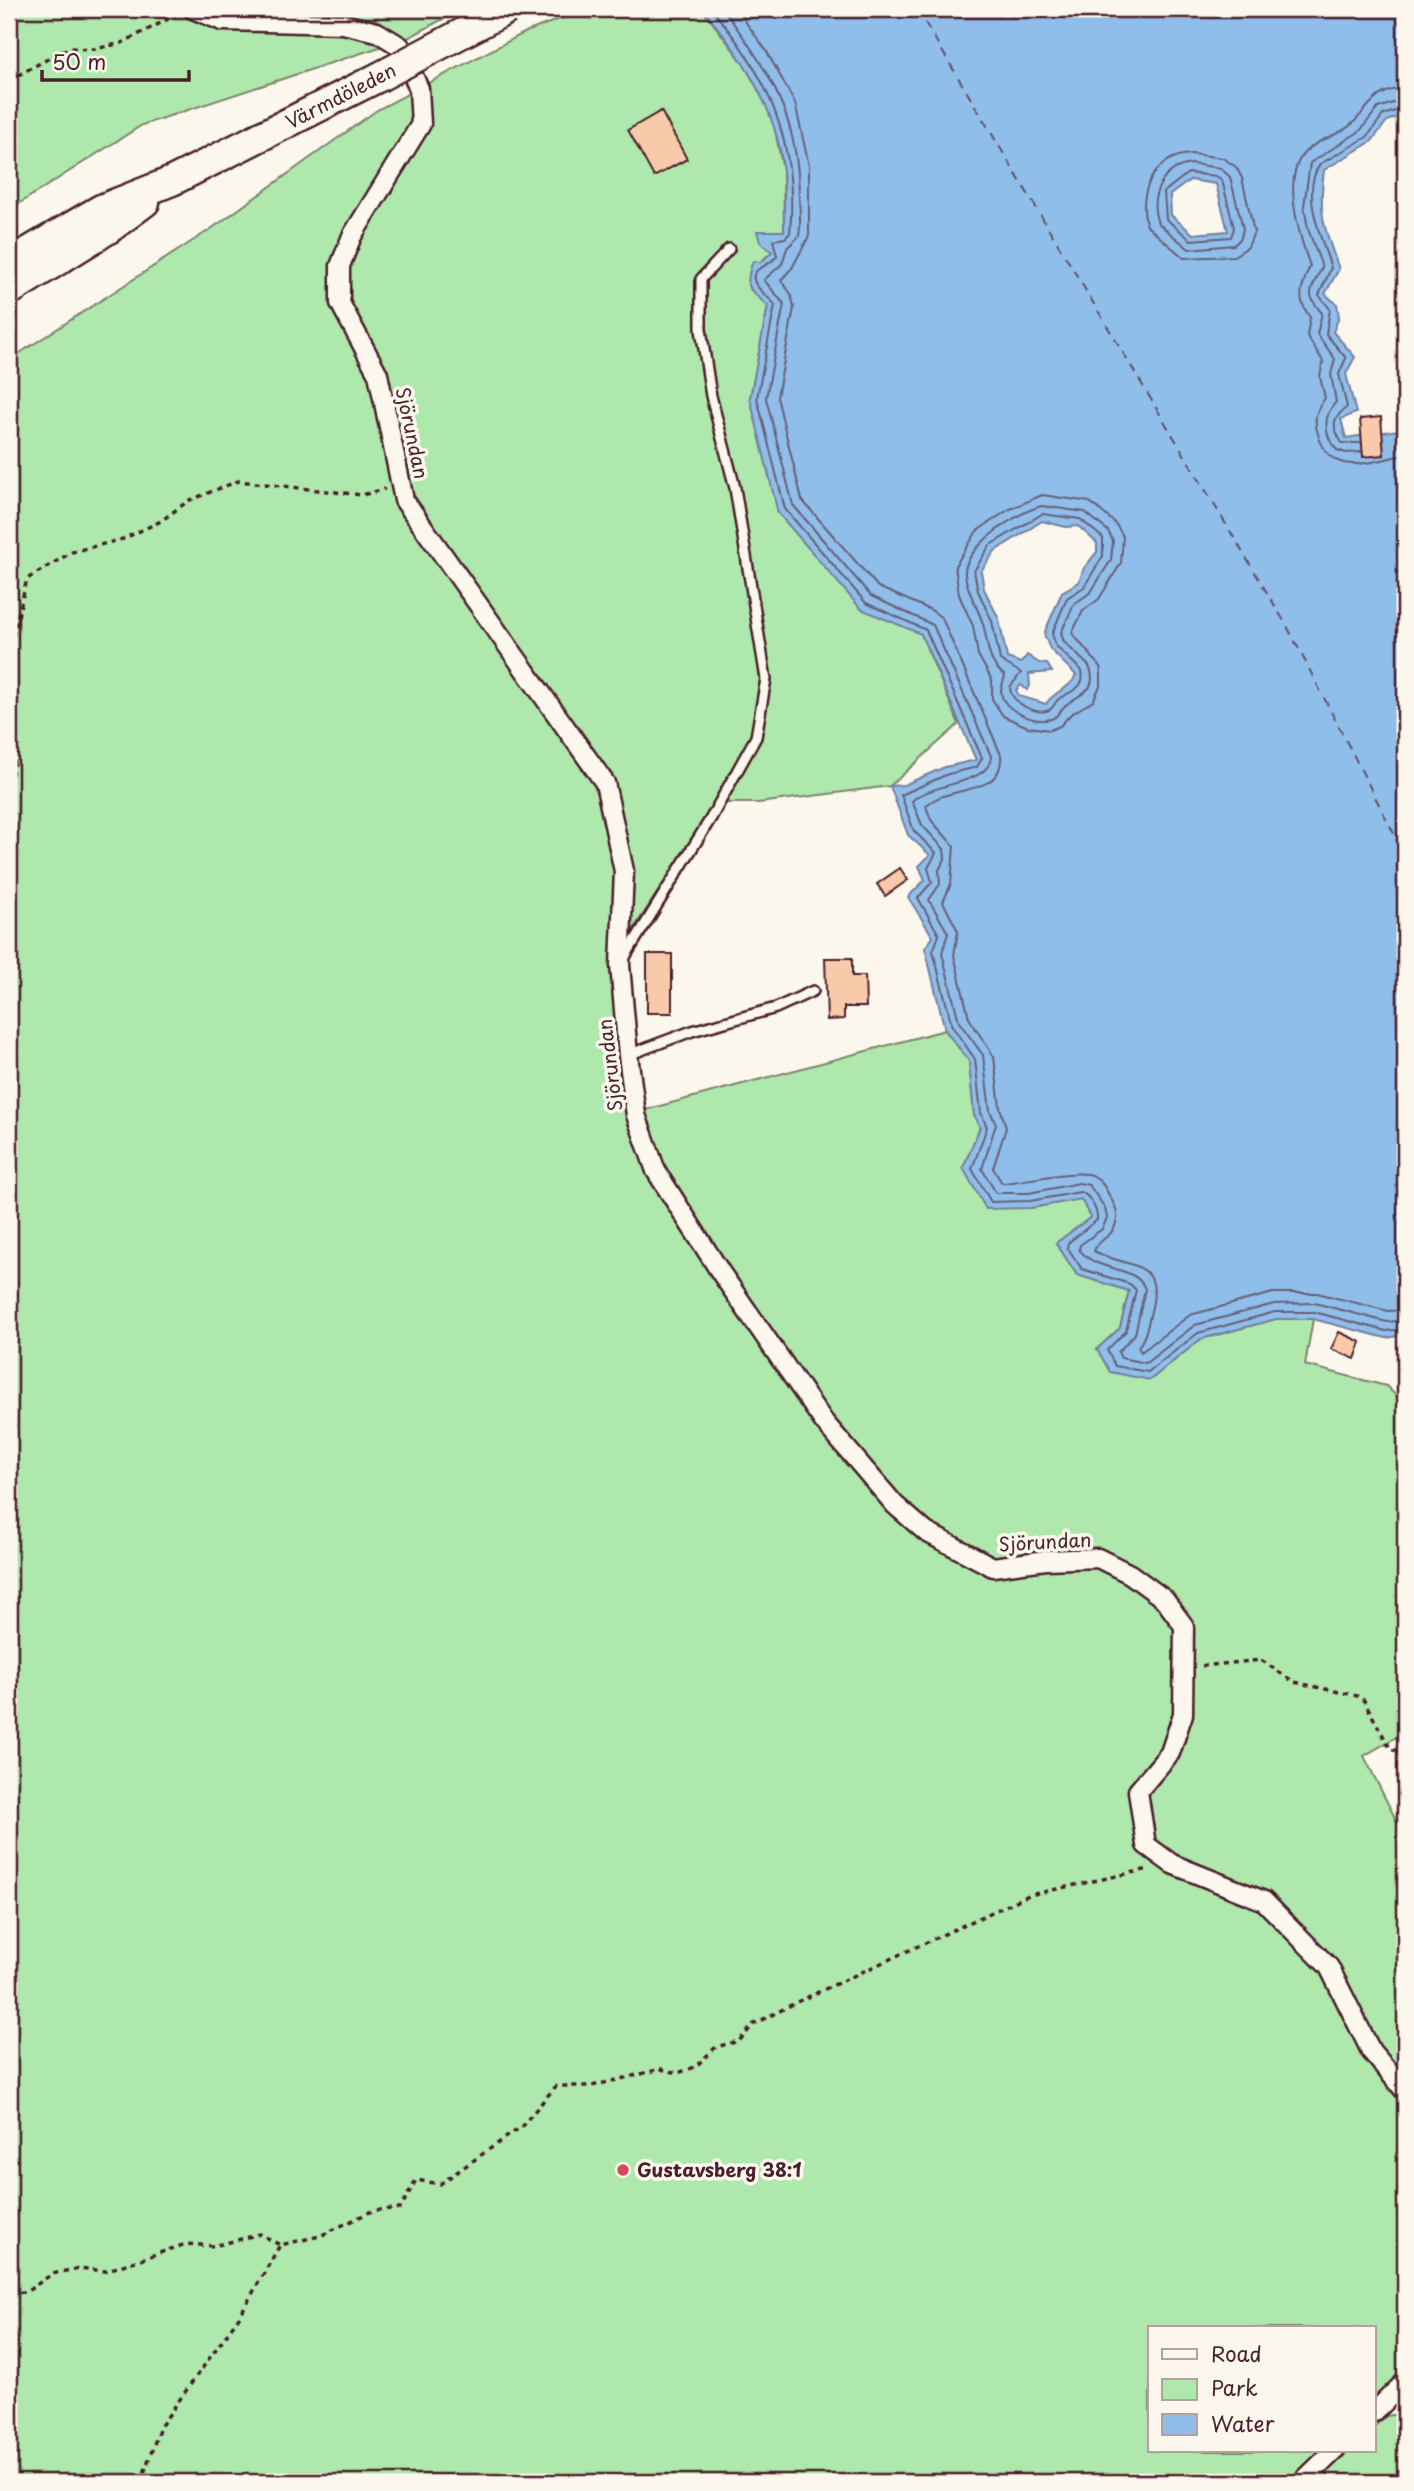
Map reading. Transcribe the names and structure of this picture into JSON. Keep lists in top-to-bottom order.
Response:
{
  "streets": {
    "main road": ["Värmdöleden"],
    "street": ["Sjörundan"]
  },
  "places": ["Gustavsberg 38:1"],
  "legend": ["Road", "Park", "Water"],
  "scale_bar": "50 m"
}
